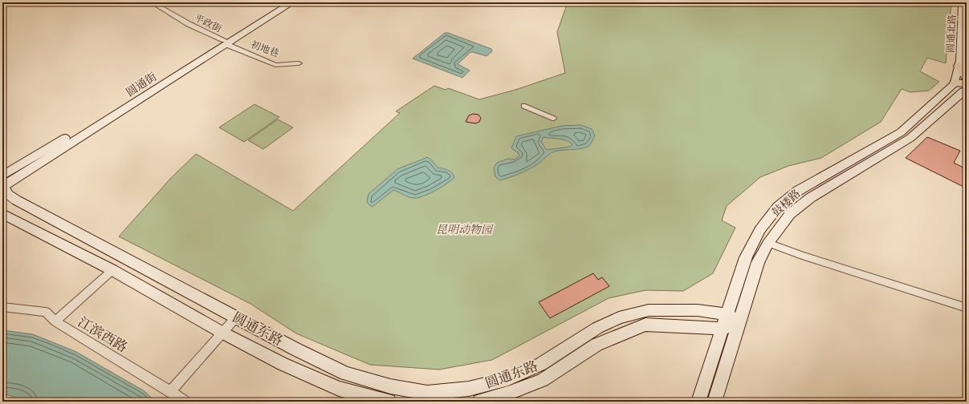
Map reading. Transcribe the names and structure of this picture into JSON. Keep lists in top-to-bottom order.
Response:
{
  "streets": {
    "main road": [
      "圆通北路",
      "圆通街",
      "鼓楼路",
      "圆通东路"
    ],
    "street": ["平政街", "初地巷", "江滨西路"]
  },
  "crossings": [
    ["平政街", "初地巷"],
    ["平政街", "圆通街"],
    ["初地巷", "圆通街"],
    ["圆通街", "圆通东路"],
    ["鼓楼路", "圆通东路"]
  ],
  "parks": ["昆明动物园"]
}
